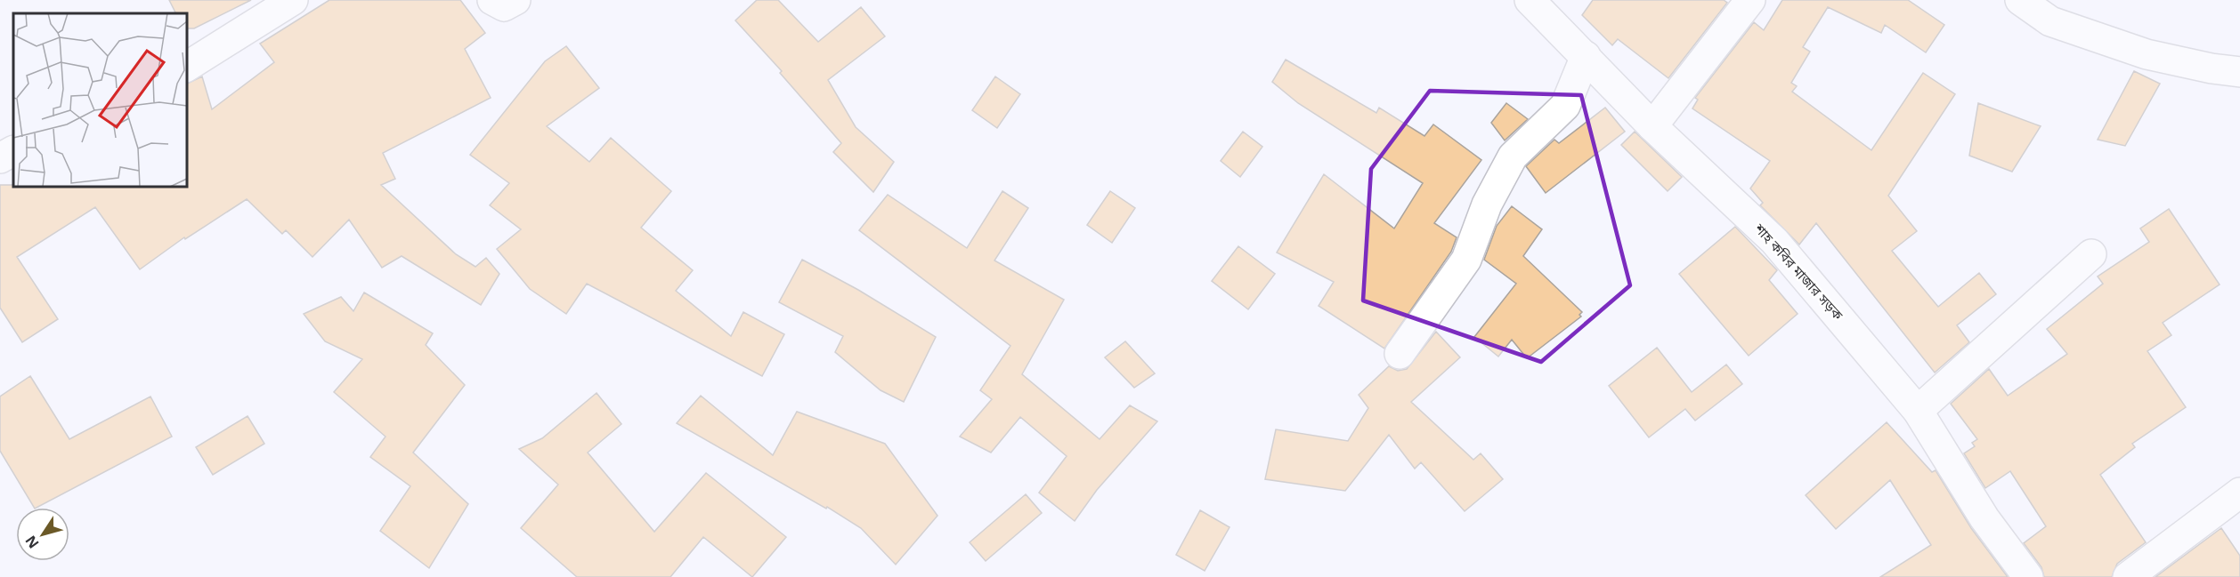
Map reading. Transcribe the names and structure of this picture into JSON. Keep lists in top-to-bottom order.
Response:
{
  "streets": {
    "street": ["শাহ কবির মাজার সড়ক"]
  },
  "north": "bottom left"
}
